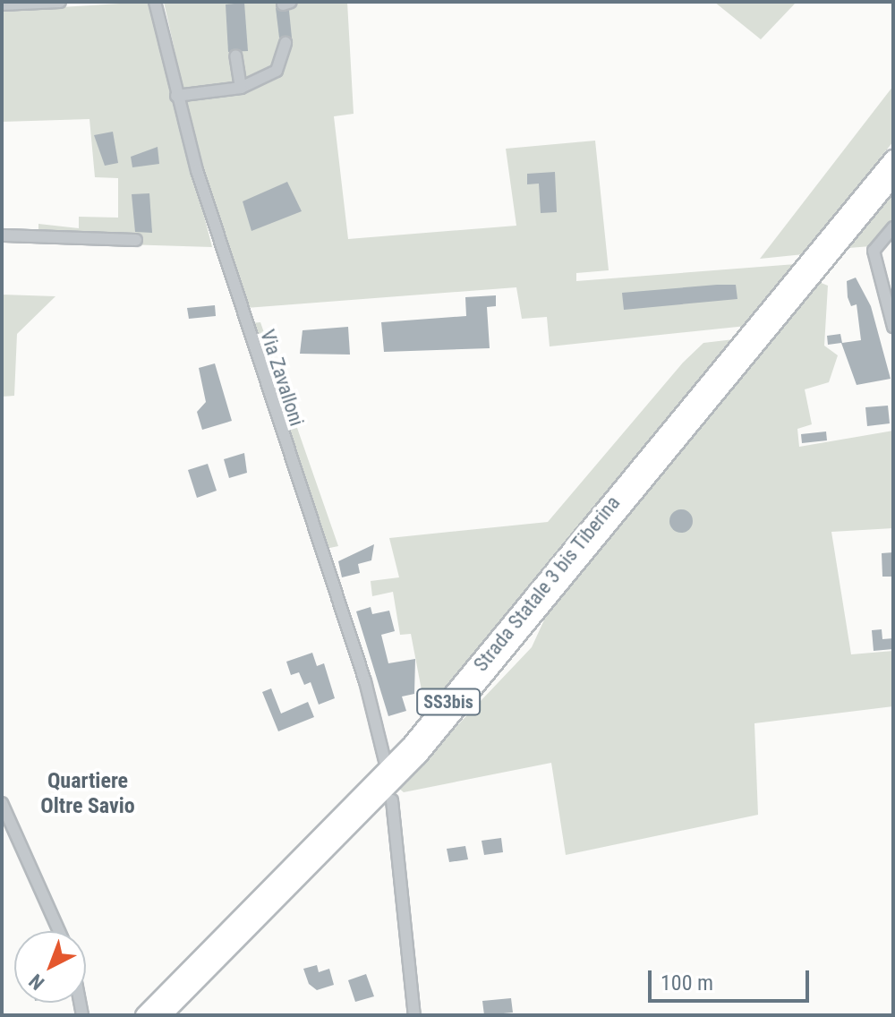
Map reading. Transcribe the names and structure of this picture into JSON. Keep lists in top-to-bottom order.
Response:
{
  "streets": {
    "highway": ["Strada Statale 3 bis Tiberina", "SS3bis"],
    "street": ["Via Zavalloni"]
  },
  "districts": ["Quartiere Oltre Savio"],
  "scale_bar": "100 m",
  "north": "bottom left"
}
